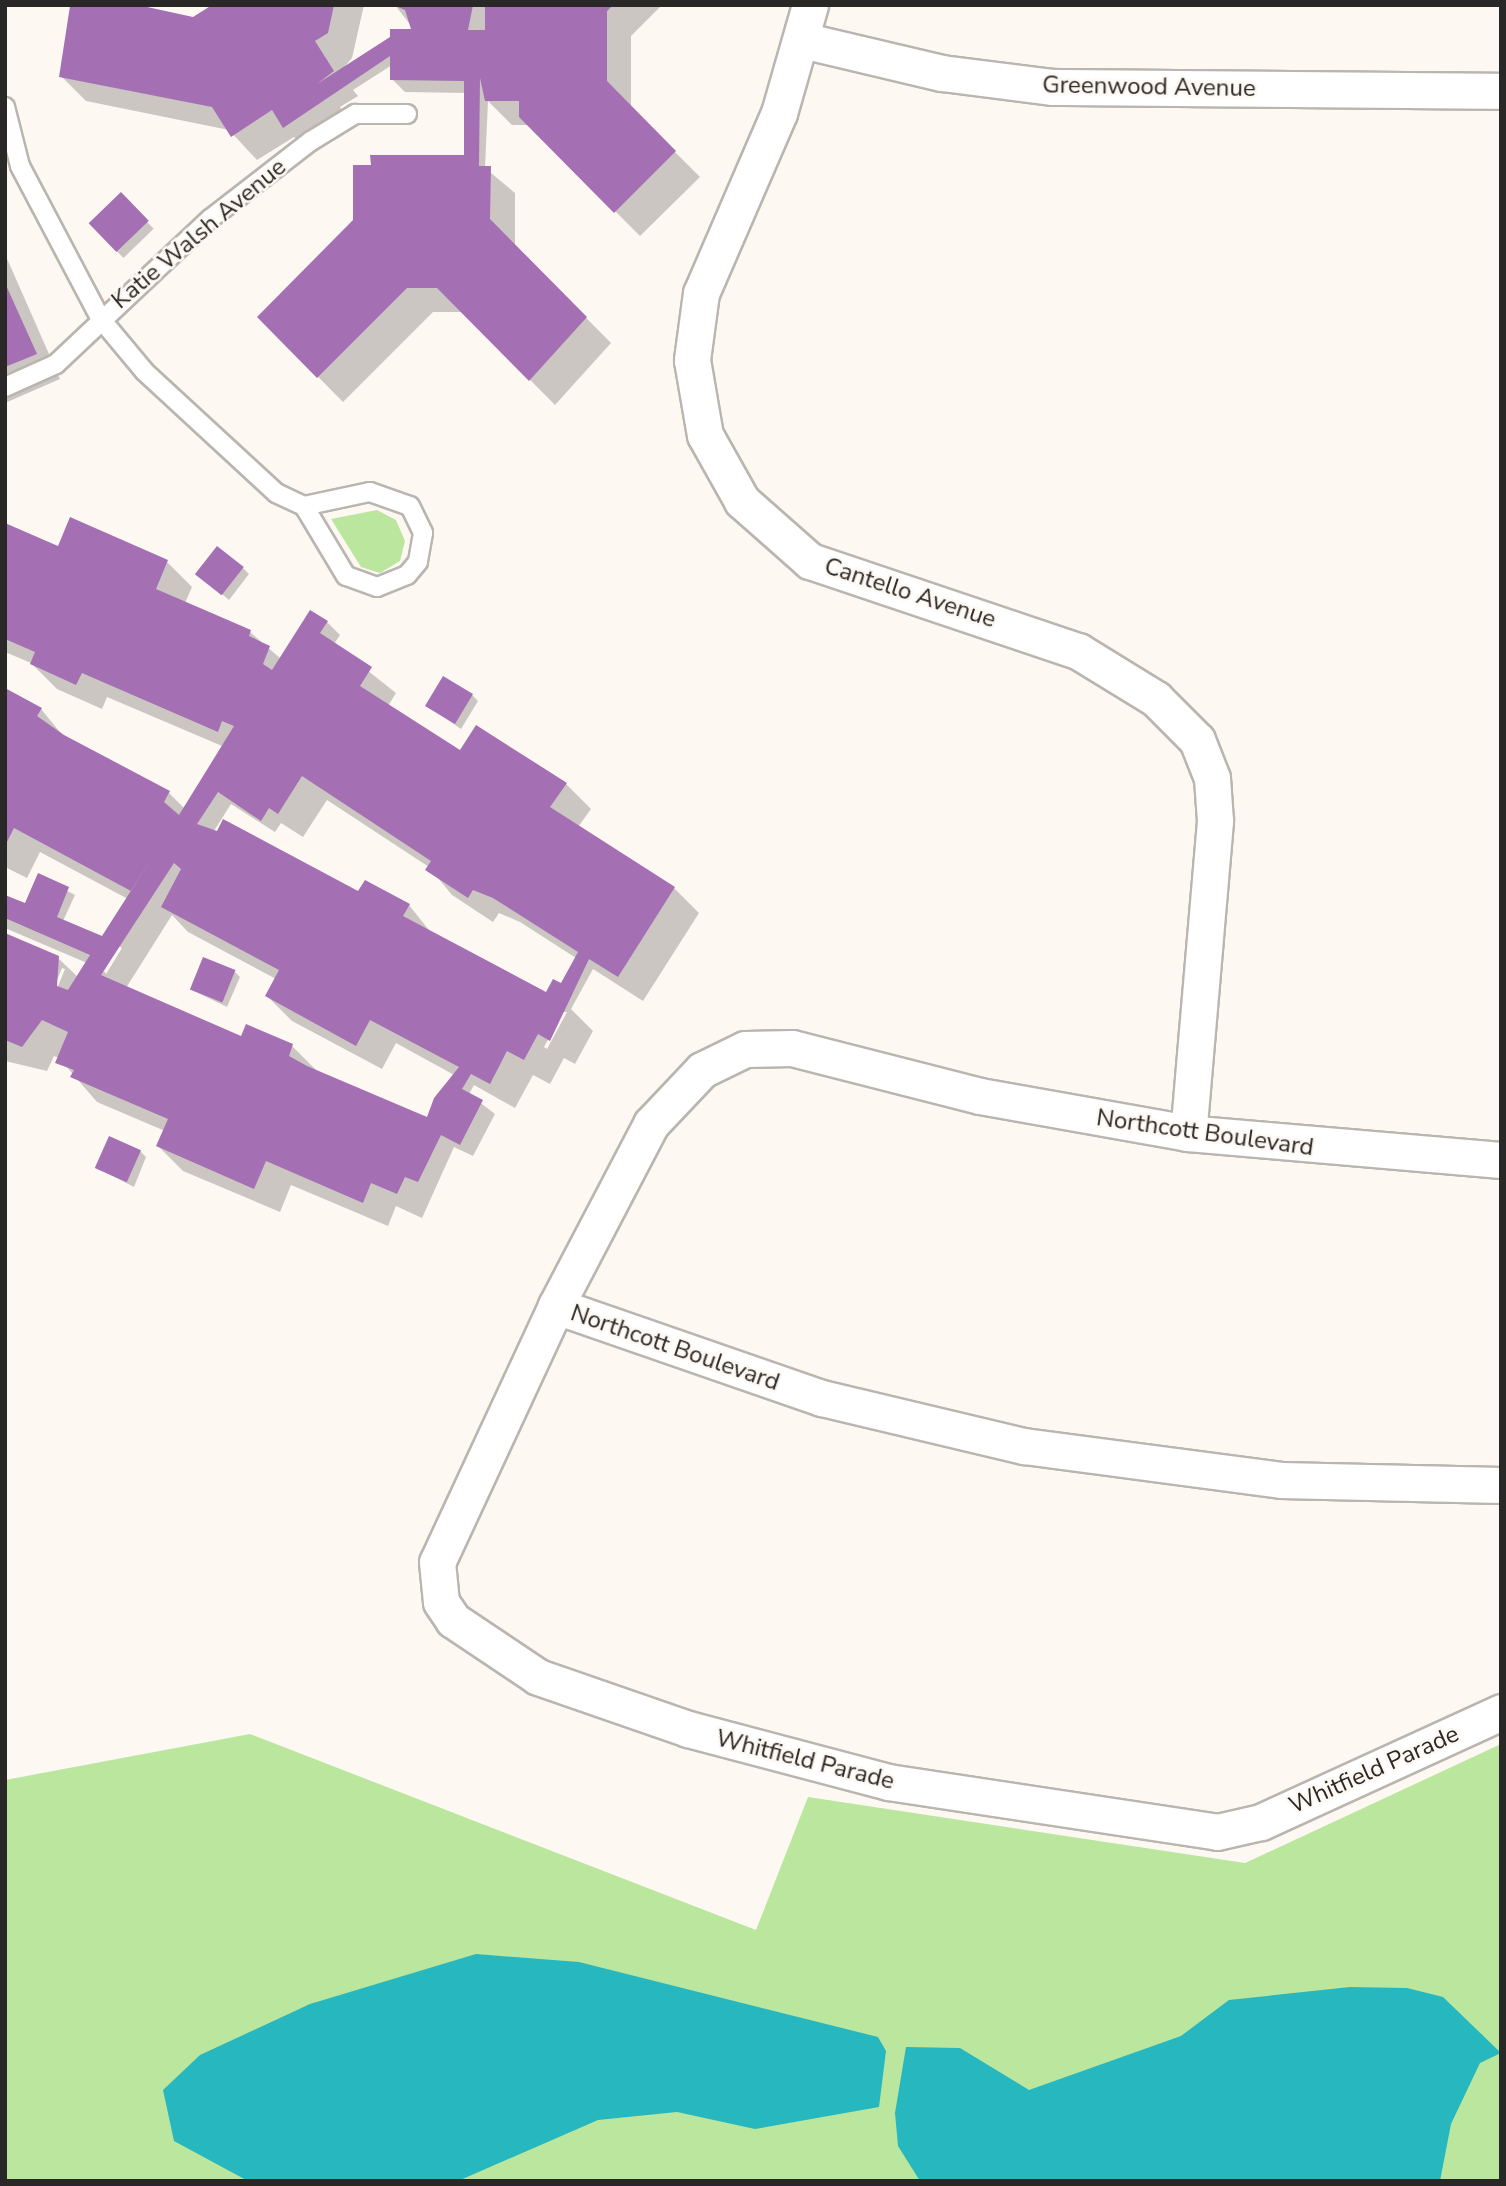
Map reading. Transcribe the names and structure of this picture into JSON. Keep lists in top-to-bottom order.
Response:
{
  "streets": {
    "street": [
      "Greenwood Avenue",
      "Cantello Avenue",
      "Northcott Boulevard",
      "Whitfield Parade"
    ],
    "lane": ["Katie Walsh Avenue"]
  },
  "crossings": [
    ["Greenwood Avenue", "Cantello Avenue"],
    ["Cantello Avenue", "Northcott Boulevard"],
    ["Northcott Boulevard", "Whitfield Parade"]
  ]
}
